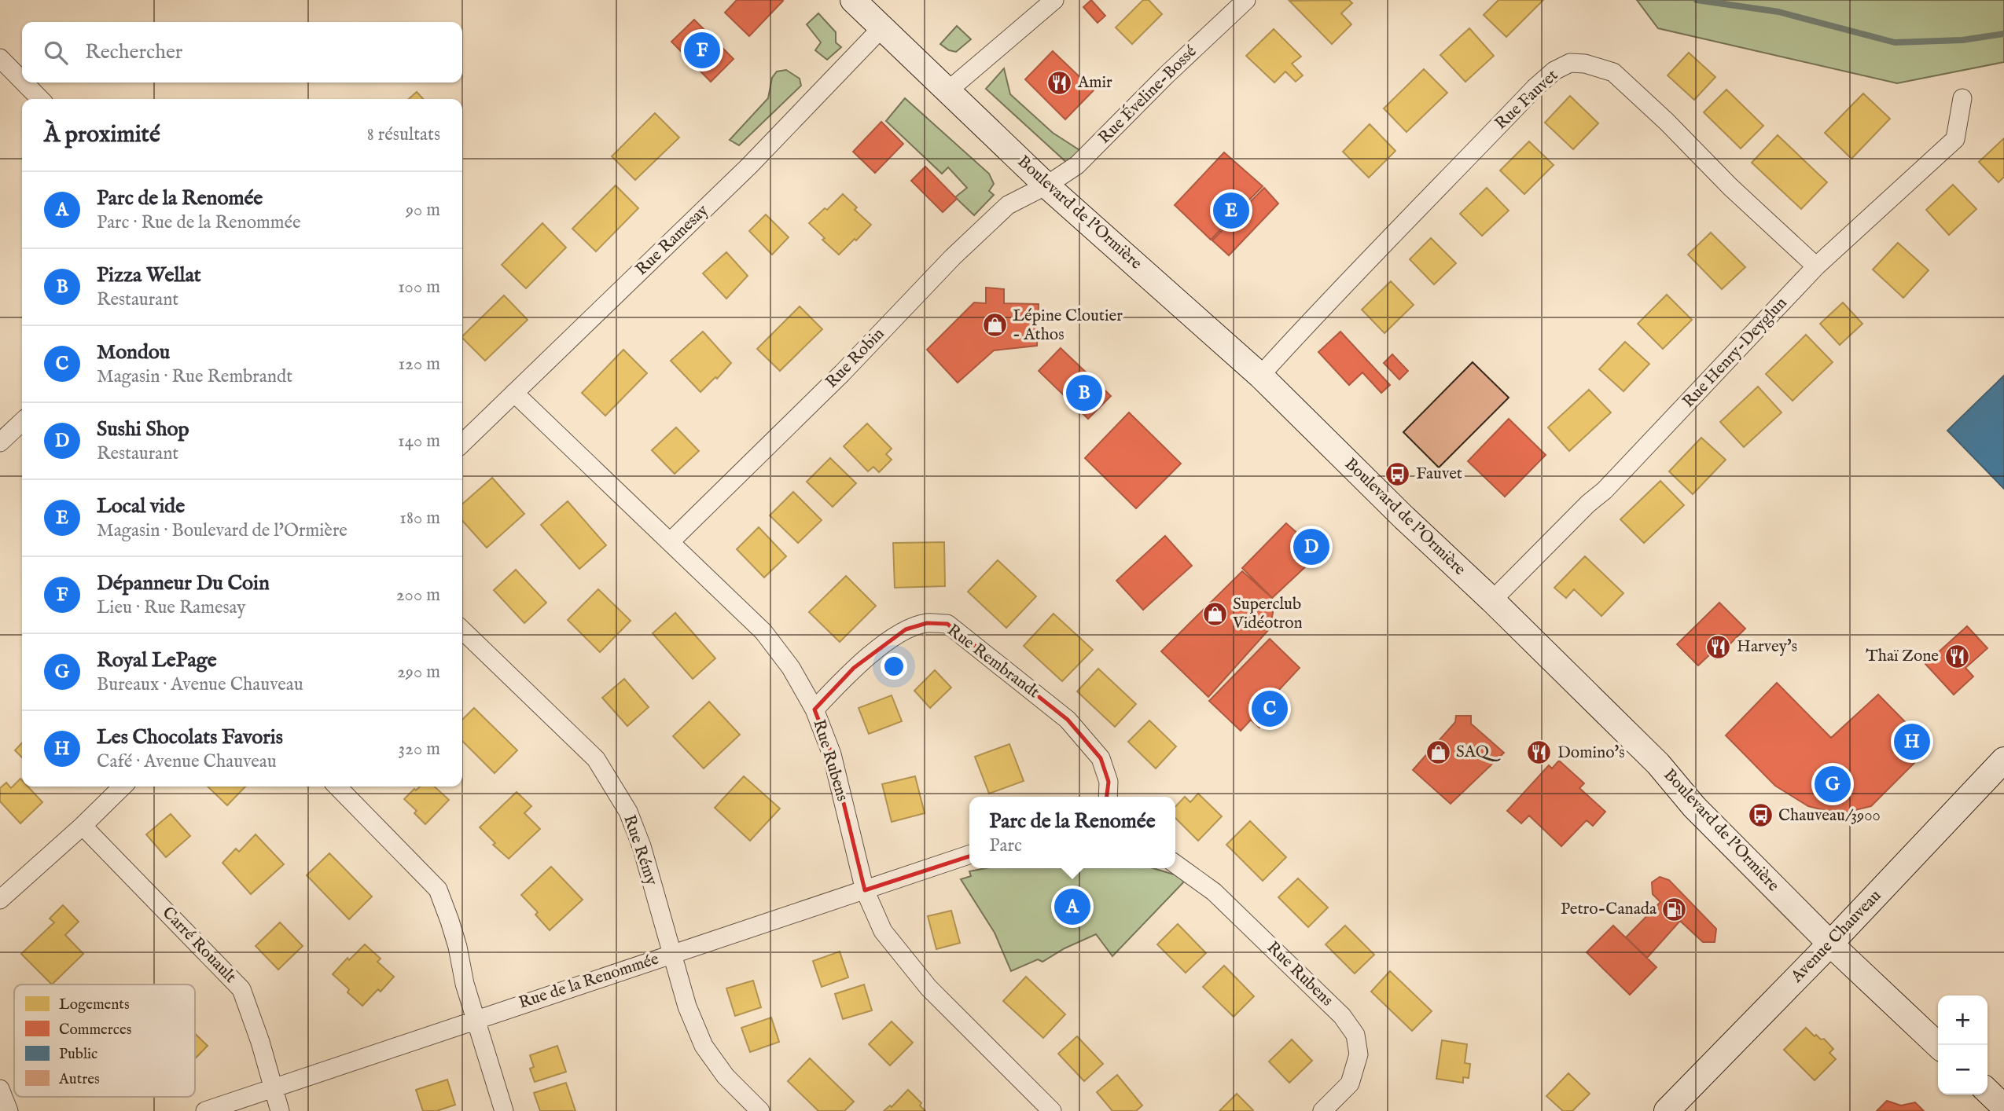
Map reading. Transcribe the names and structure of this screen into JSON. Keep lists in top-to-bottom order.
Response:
{
  "streets": {
    "main road": ["Boulevard de l'Ormière", "Avenue Chauveau"],
    "street": [
      "Rue Éveline-Bossé",
      "Rue Fauvet",
      "Rue Ramesay",
      "Rue Henry-Deyglun",
      "Rue Robin",
      "Rue Rembrandt",
      "Rue Rubens",
      "Rue Rémy",
      "Carré Rouault",
      "Rue de la Renommée"
    ]
  },
  "crossings": [
    ["Rue Éveline-Bossé", "Boulevard de l'Ormière"],
    ["Rue Éveline-Bossé", "Rue Robin"],
    ["Rue Fauvet", "Boulevard de l'Ormière"],
    ["Rue Fauvet", "Rue Henry-Deyglun"],
    ["Boulevard de l'Ormière", "Rue Ramesay"],
    ["Boulevard de l'Ormière", "Rue Henry-Deyglun"],
    ["Boulevard de l'Ormière", "Rue Robin"],
    ["Boulevard de l'Ormière", "Avenue Chauveau"],
    ["Rue Ramesay", "Rue Rubens"],
    ["Rue Robin", "Rue Rubens"],
    ["Rue Rembrandt", "Rue Rubens"],
    ["Rue Rubens", "Rue de la Renommée"],
    ["Rue Rémy", "Rue de la Renommée"],
    ["Carré Rouault", "Rue de la Renommée"]
  ],
  "places": {
    "restaurant": [
      "Amir",
      "Harvey's",
      "Thaï Zone",
      "Domino's"
    ],
    "shop": ["Lépine Cloutier - Athos", "Superclub Vidéotron", "SAQ"],
    "bus stop": ["Fauvet", "Chauveau/3900"],
    "fuel station": ["Petro-Canada"]
  },
  "legend": [
    "Logements",
    "Commerces",
    "Public",
    "Autres"
  ],
  "page": {
    "search": "Rechercher",
    "pins": [
      "F",
      "E",
      "B",
      "D",
      "C",
      "H",
      "G",
      "A"
    ],
    "heading": ["À proximité", "8 résultats"],
    "list": [
      {
        "mark": "A",
        "name": "Parc de la Renomée",
        "note": "Parc · Rue de la Renommée",
        "value": "90 m"
      },
      {
        "mark": "B",
        "name": "Pizza Wellat",
        "note": "Restaurant",
        "value": "100 m"
      },
      {
        "mark": "C",
        "name": "Mondou",
        "note": "Magasin · Rue Rembrandt",
        "value": "120 m"
      },
      {
        "mark": "D",
        "name": "Sushi Shop",
        "note": "Restaurant",
        "value": "140 m"
      },
      {
        "mark": "E",
        "name": "Local vide",
        "note": "Magasin · Boulevard de l'Ormière",
        "value": "180 m"
      },
      {
        "mark": "F",
        "name": "Dépanneur Du Coin",
        "note": "Lieu · Rue Ramesay",
        "value": "200 m"
      },
      {
        "mark": "G",
        "name": "Royal LePage",
        "note": "Bureaux · Avenue Chauveau",
        "value": "290 m"
      },
      {
        "mark": "H",
        "name": "Les Chocolats Favoris",
        "note": "Café · Avenue Chauveau",
        "value": "320 m"
      }
    ],
    "popup": ["Parc de la Renomée", "Parc"],
    "map_buttons": ["+", "−"]
  }
}
